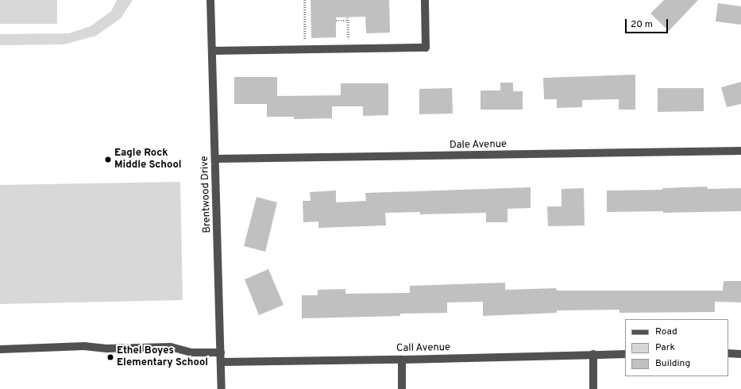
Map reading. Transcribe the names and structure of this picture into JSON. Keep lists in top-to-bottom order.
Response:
{
  "streets": {
    "street": ["Dale Avenue", "Brentwood Drive", "Call Avenue"]
  },
  "crossings": [
    ["Dale Avenue", "Brentwood Drive"],
    ["Brentwood Drive", "Call Avenue"]
  ],
  "places": ["Eagle Rock Middle School", "Ethel Boyes Elementary School"],
  "legend": ["Road", "Park", "Building"],
  "scale_bar": "20 m"
}
